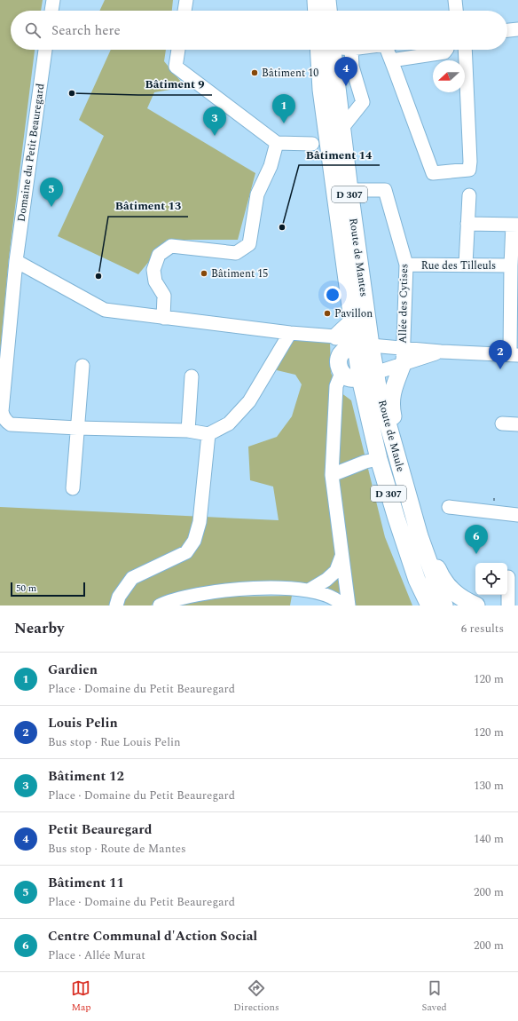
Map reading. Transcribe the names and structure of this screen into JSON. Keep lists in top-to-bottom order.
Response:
{
  "streets": {
    "main road": ["D 307", "Route de Mantes", "Route de Maule"],
    "street": ["Domaine du Petit Beauregard", "Rue des Tilleuls", "Allée des Cytises"]
  },
  "crossings": [
    ["Route de Mantes", "Allée des Cytises"],
    ["Route de Mantes", "Route de Maule"],
    ["Rue des Tilleuls", "Allée des Cytises"]
  ],
  "places": [
    "Bâtiment 10",
    "Bâtiment 9",
    "Bâtiment 14",
    "Bâtiment 15",
    "Bâtiment 13",
    "Pavillon"
  ],
  "scale_bar": "50 m",
  "north": "left",
  "page": {
    "search": "Search here",
    "pins": [
      "4",
      "1",
      "3",
      "5",
      "2",
      "6"
    ],
    "scale": "50 m",
    "heading": ["Nearby", "6 results"],
    "list": [
      {
        "mark": "1",
        "name": "Gardien",
        "note": "Place · Domaine du Petit Beauregard",
        "value": "120 m"
      },
      {
        "mark": "2",
        "name": "Louis Pelin",
        "note": "Bus stop · Rue Louis Pelin",
        "value": "120 m"
      },
      {
        "mark": "3",
        "name": "Bâtiment 12",
        "note": "Place · Domaine du Petit Beauregard",
        "value": "130 m"
      },
      {
        "mark": "4",
        "name": "Petit Beauregard",
        "note": "Bus stop · Route de Mantes",
        "value": "140 m"
      },
      {
        "mark": "5",
        "name": "Bâtiment 11",
        "note": "Place · Domaine du Petit Beauregard",
        "value": "200 m"
      },
      {
        "mark": "6",
        "name": "Centre Communal d'Action Social",
        "note": "Place · Allée Murat",
        "value": "200 m"
      }
    ],
    "nav": ["Map", "Directions", "Saved"]
  }
}
